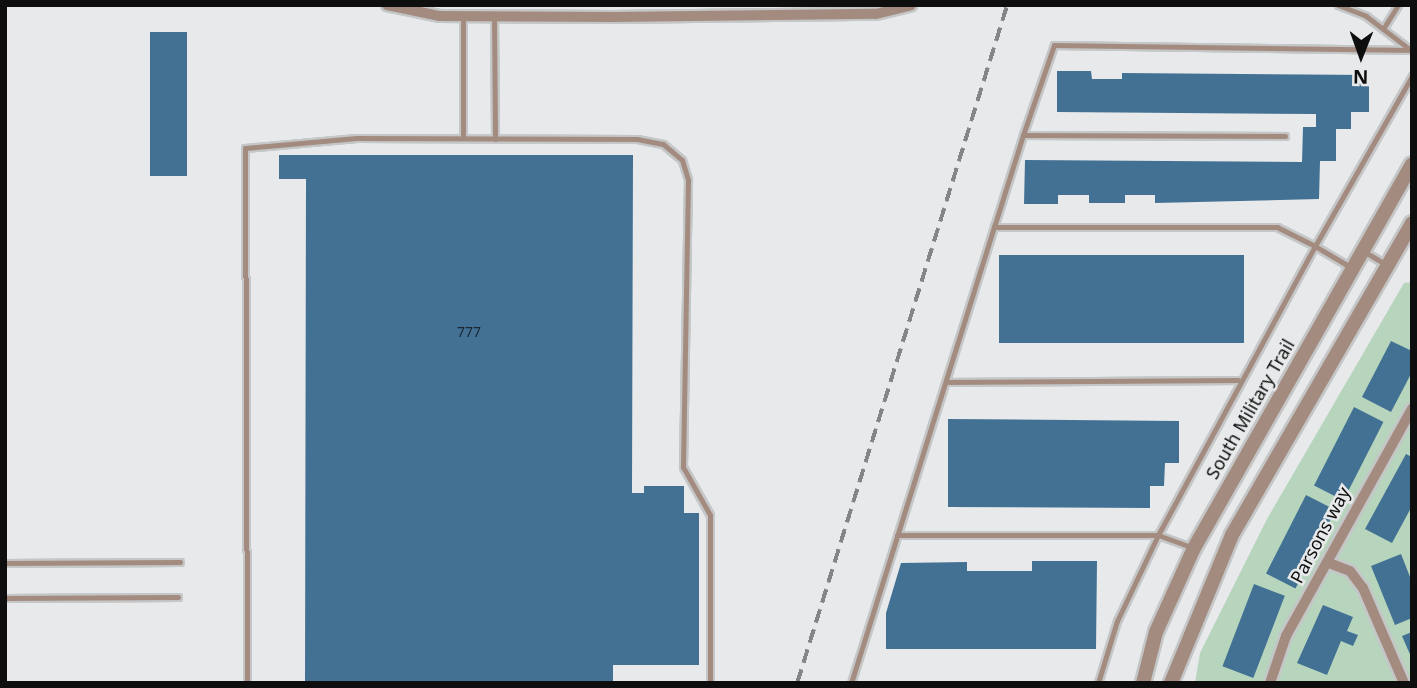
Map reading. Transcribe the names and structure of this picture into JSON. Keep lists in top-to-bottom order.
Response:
{
  "streets": {
    "street": ["South Military Trail", "Parsons way"]
  },
  "house_numbers": ["777"],
  "north": "bottom"
}
